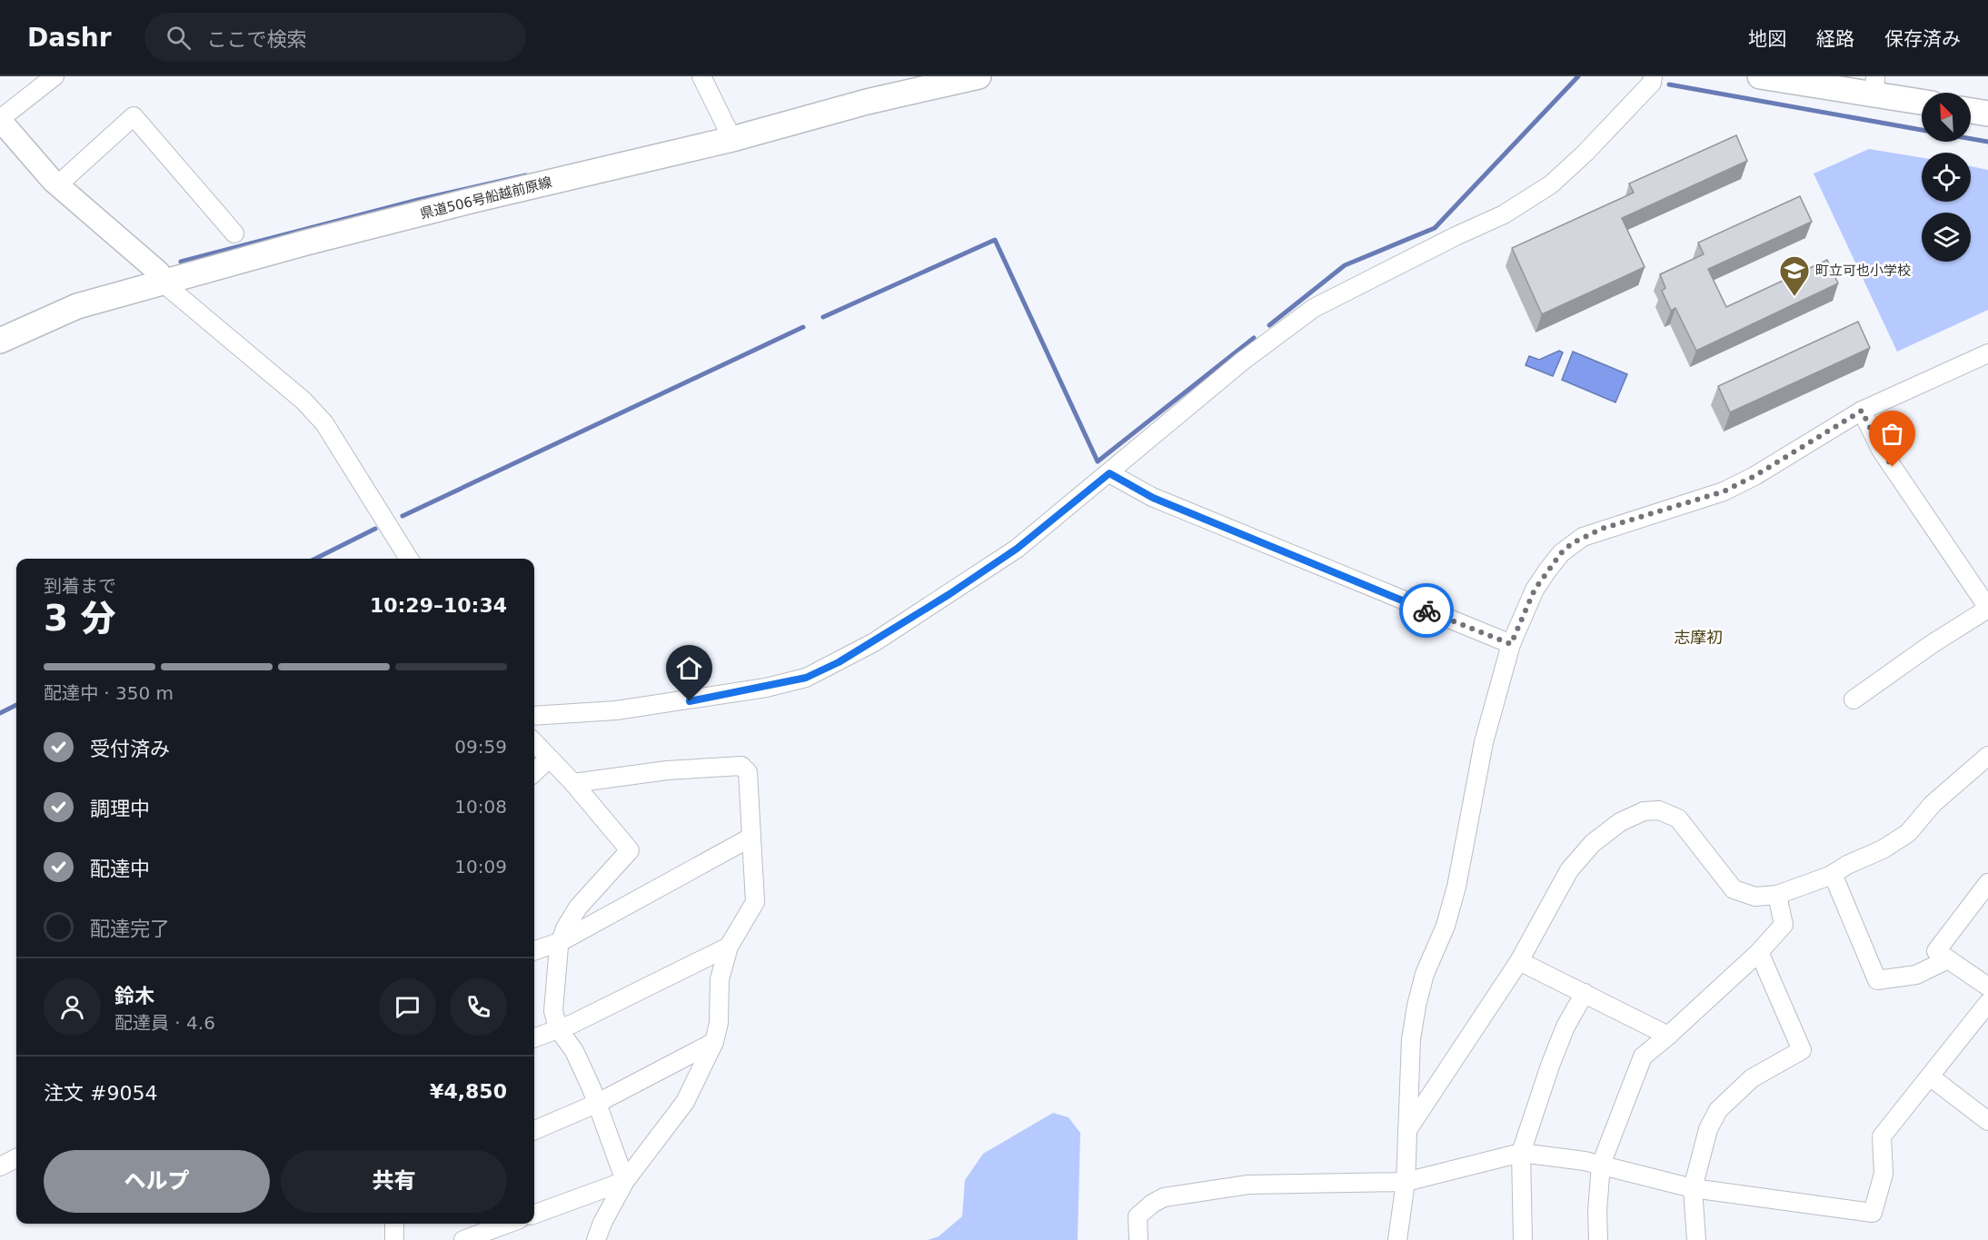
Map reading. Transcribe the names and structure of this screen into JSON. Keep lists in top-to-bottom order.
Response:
{
  "streets": {
    "main road": ["県道506号船越前原線"]
  },
  "districts": ["志摩初"],
  "places": {
    "school or university": ["町立可也小学校"]
  },
  "north": "top left",
  "page": {
    "header": "Dashr",
    "search": "ここで検索",
    "nav": ["地図", "経路", "保存済み"],
    "heading": ["3 分", "到着まで", "10:29–10:34"],
    "panel": [
      "鈴木",
      "配達員 · 4.6",
      "注文 #9054",
      "¥4,850"
    ],
    "bar": "配達中 · 350 m",
    "list": [
      ["受付済み", "09:59"],
      ["調理中", "10:08"],
      ["配達中", "10:09"],
      "配達完了"
    ],
    "buttons": ["ヘルプ", "共有"]
  }
}
